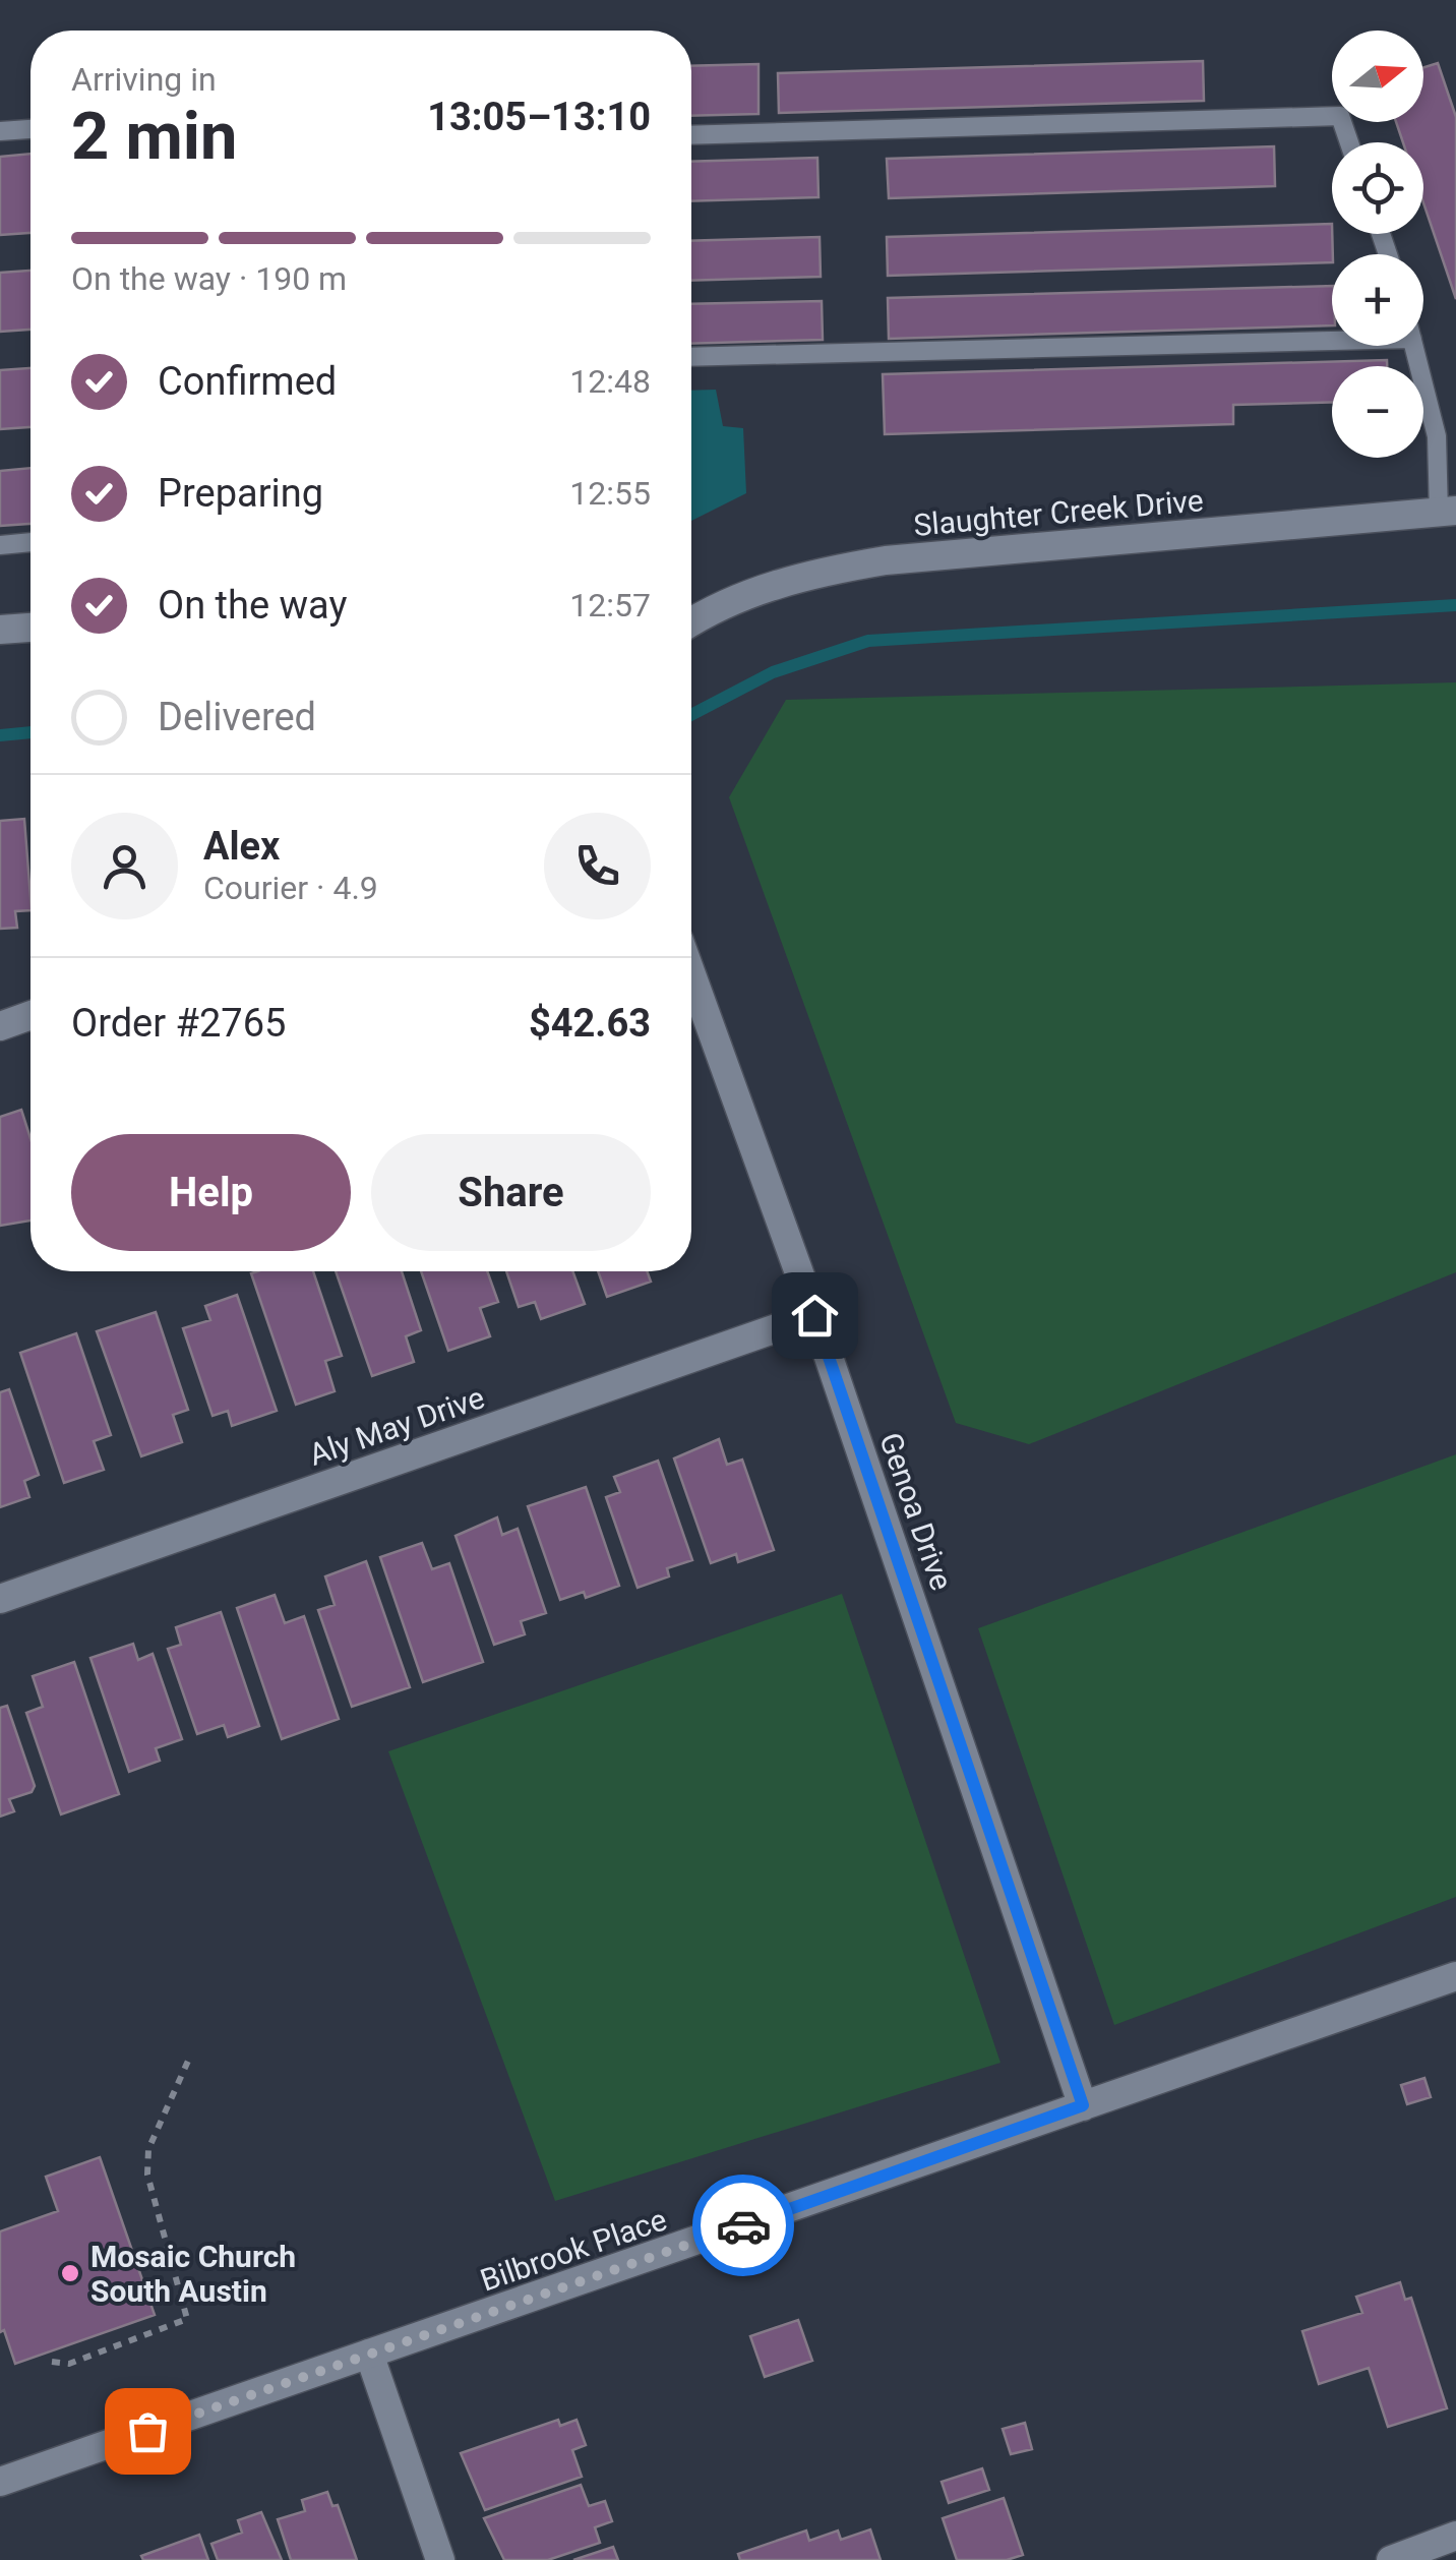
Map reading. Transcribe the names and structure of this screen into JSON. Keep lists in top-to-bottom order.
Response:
{
  "streets": {
    "street": [
      "Slaughter Creek Drive",
      "Aly May Drive",
      "Genoa Drive",
      "Bilbrook Place"
    ]
  },
  "crossings": [
    ["Aly May Drive", "Genoa Drive"],
    ["Genoa Drive", "Bilbrook Place"]
  ],
  "places": ["Mosaic Church South Austin"],
  "north": "right",
  "page": {
    "map_buttons": ["+", "−"],
    "heading": ["2 min", "Arriving in", "13:05–13:10"],
    "panel": [
      "Alex",
      "Courier · 4.9",
      "Order #2765",
      "$42.63"
    ],
    "bar": "On the way · 190 m",
    "list": [
      ["Confirmed", "12:48"],
      ["Preparing", "12:55"],
      ["On the way", "12:57"],
      "Delivered"
    ],
    "buttons": ["Help", "Share"]
  }
}
